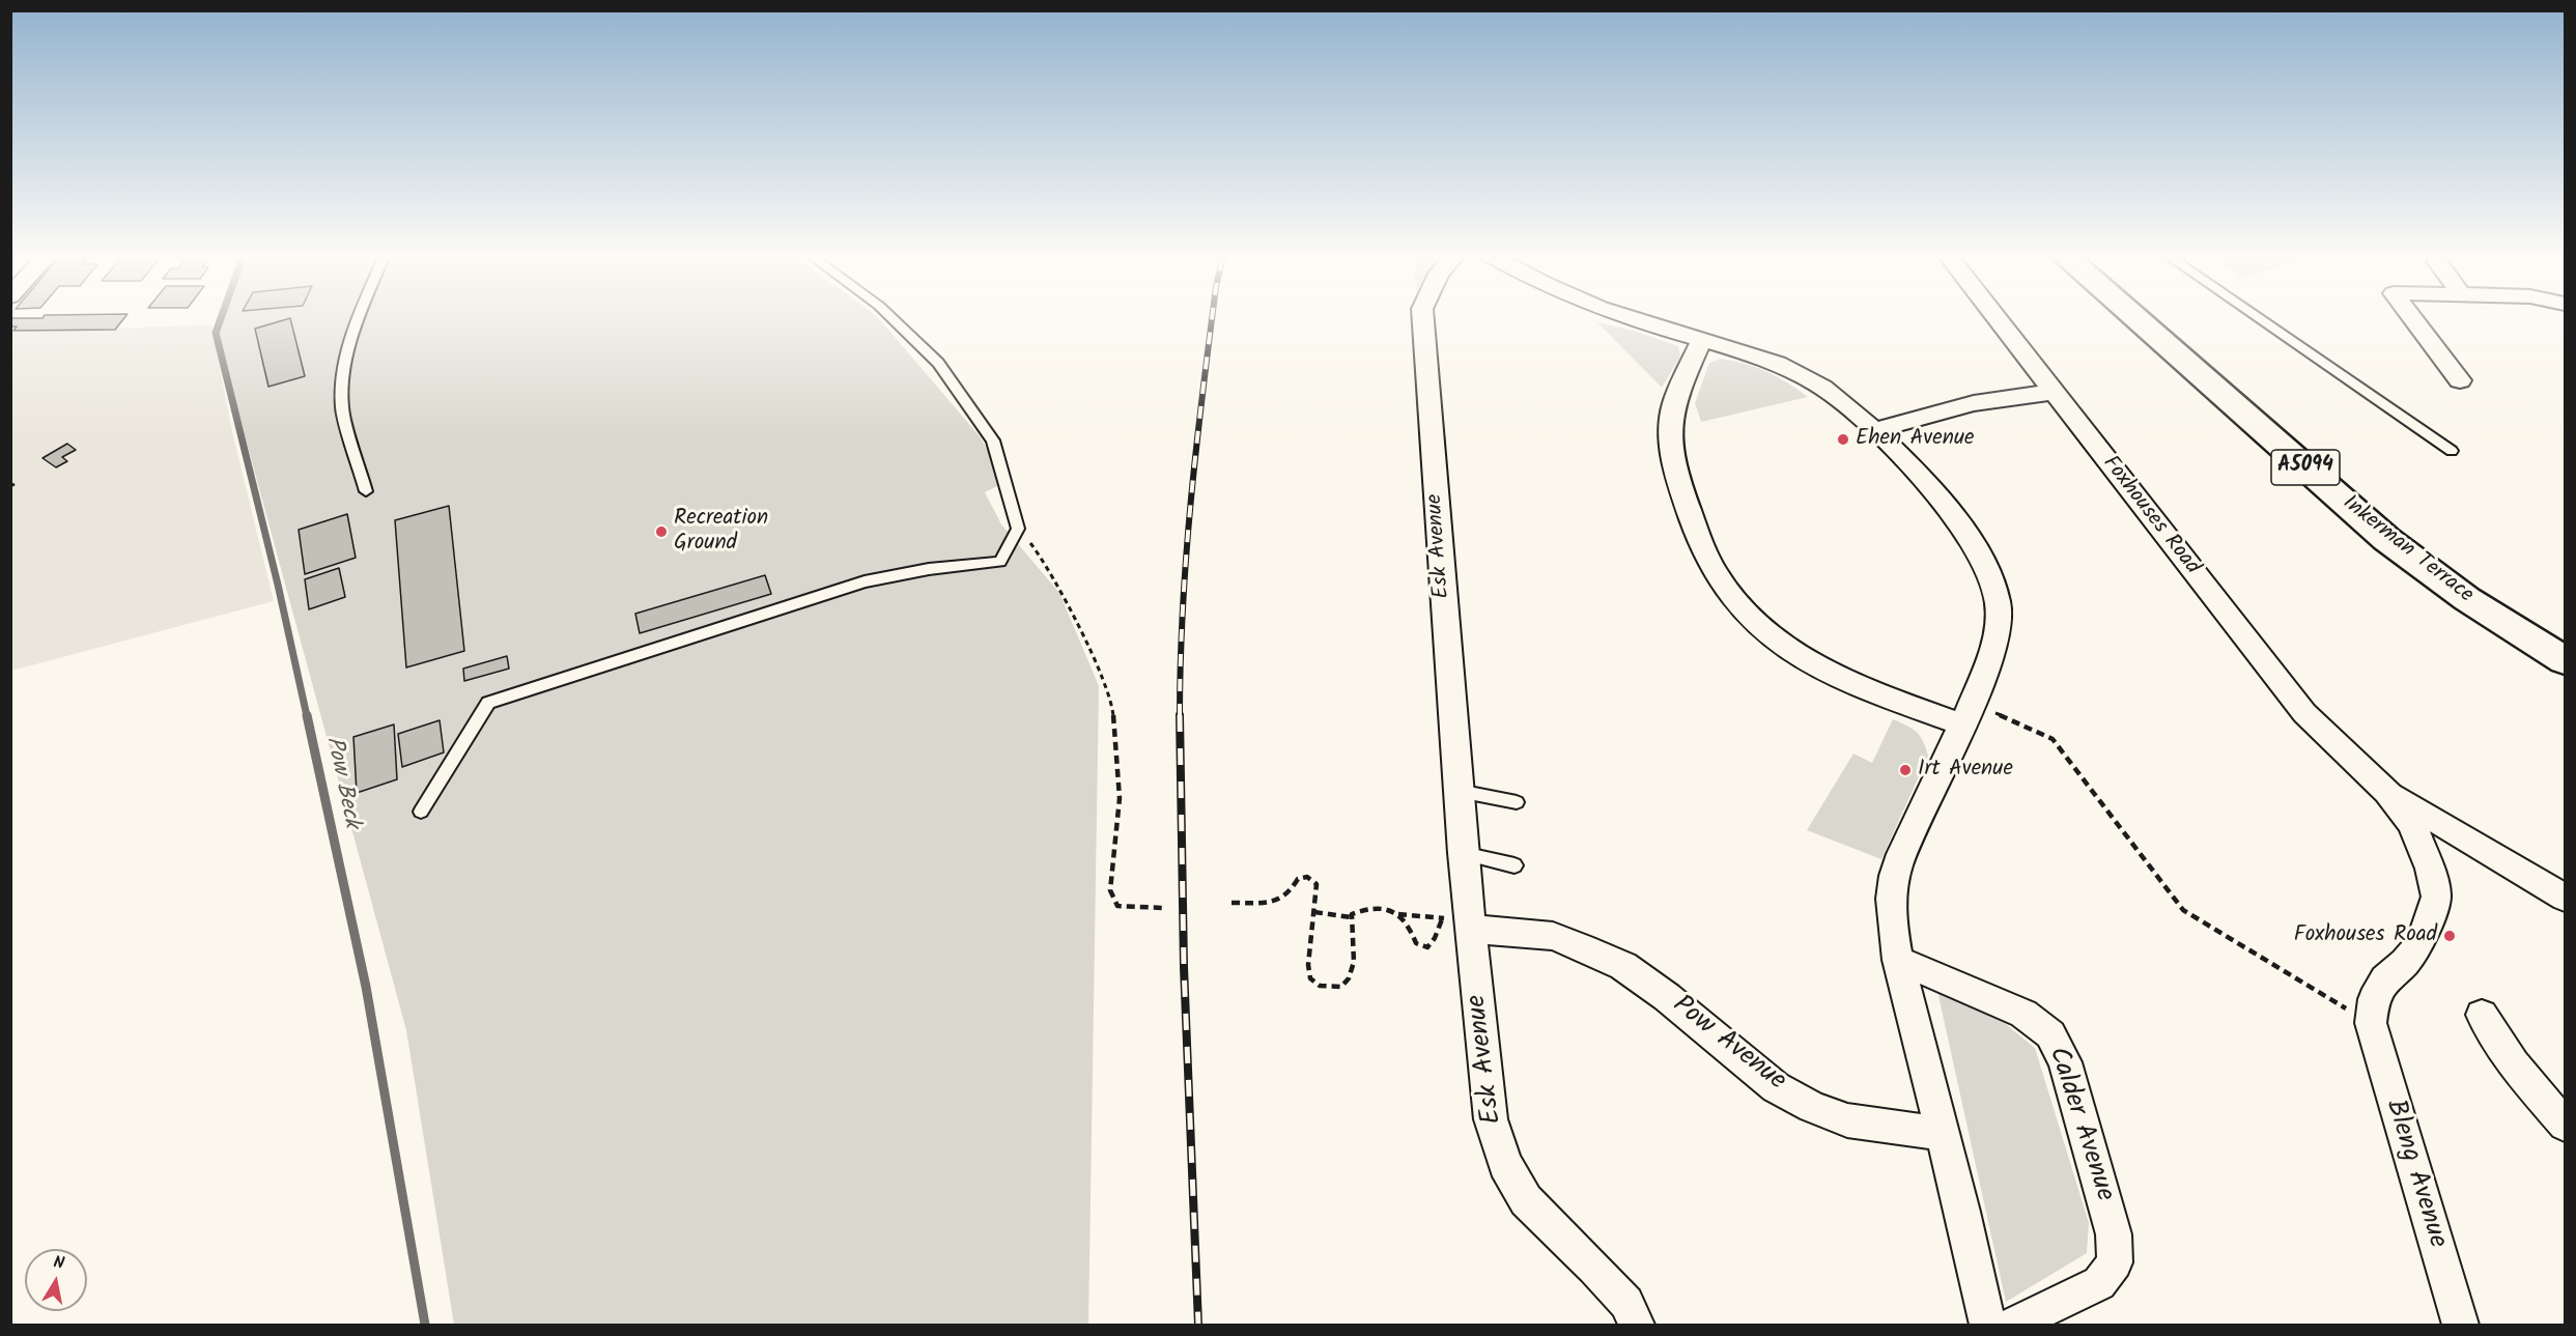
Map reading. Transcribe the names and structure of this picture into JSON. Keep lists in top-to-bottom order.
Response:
{
  "streets": {
    "main road": ["A5094", "Inkerman Terrace"],
    "street": [
      "Foxhouses Road",
      "Esk Avenue",
      "Pow Avenue",
      "Calder Avenue",
      "Bleng Avenue"
    ]
  },
  "crossings": [
    ["Foxhouses Road", "Bleng Avenue"],
    ["Esk Avenue", "Pow Avenue"]
  ],
  "water": ["Pow Beck"],
  "places": [
    "Ehen Avenue",
    "Recreation Ground",
    "Irt Avenue",
    "Foxhouses Road"
  ],
  "north": "top"
}
